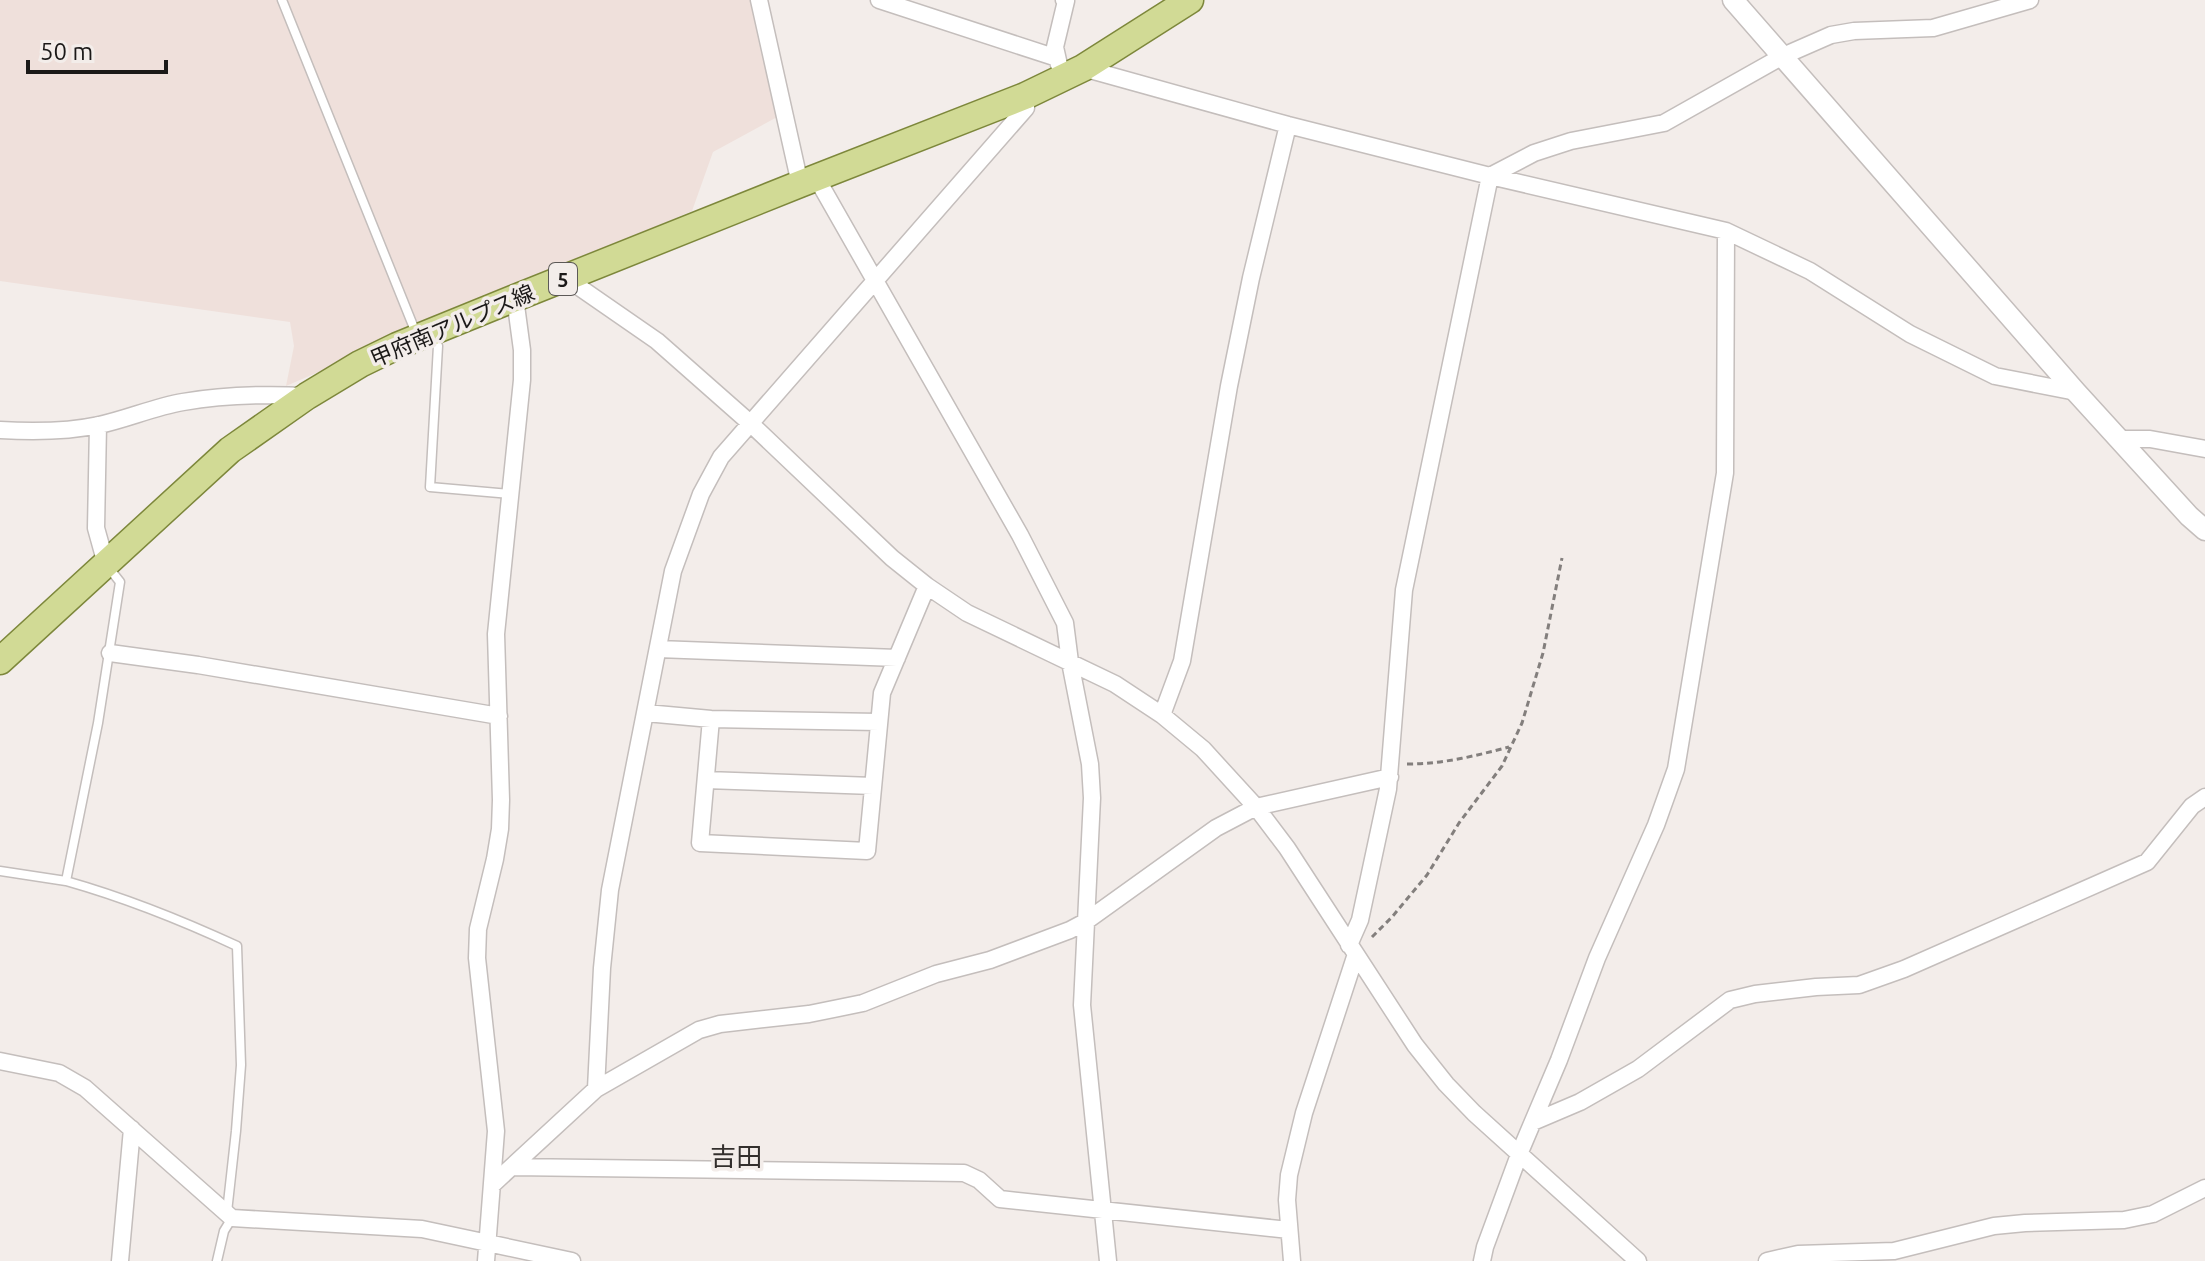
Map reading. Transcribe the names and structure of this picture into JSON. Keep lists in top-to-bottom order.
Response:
{
  "streets": {
    "main road": ["5", "甲府南アルプス線"]
  },
  "districts": ["吉田"],
  "scale_bar": "50 m"
}
